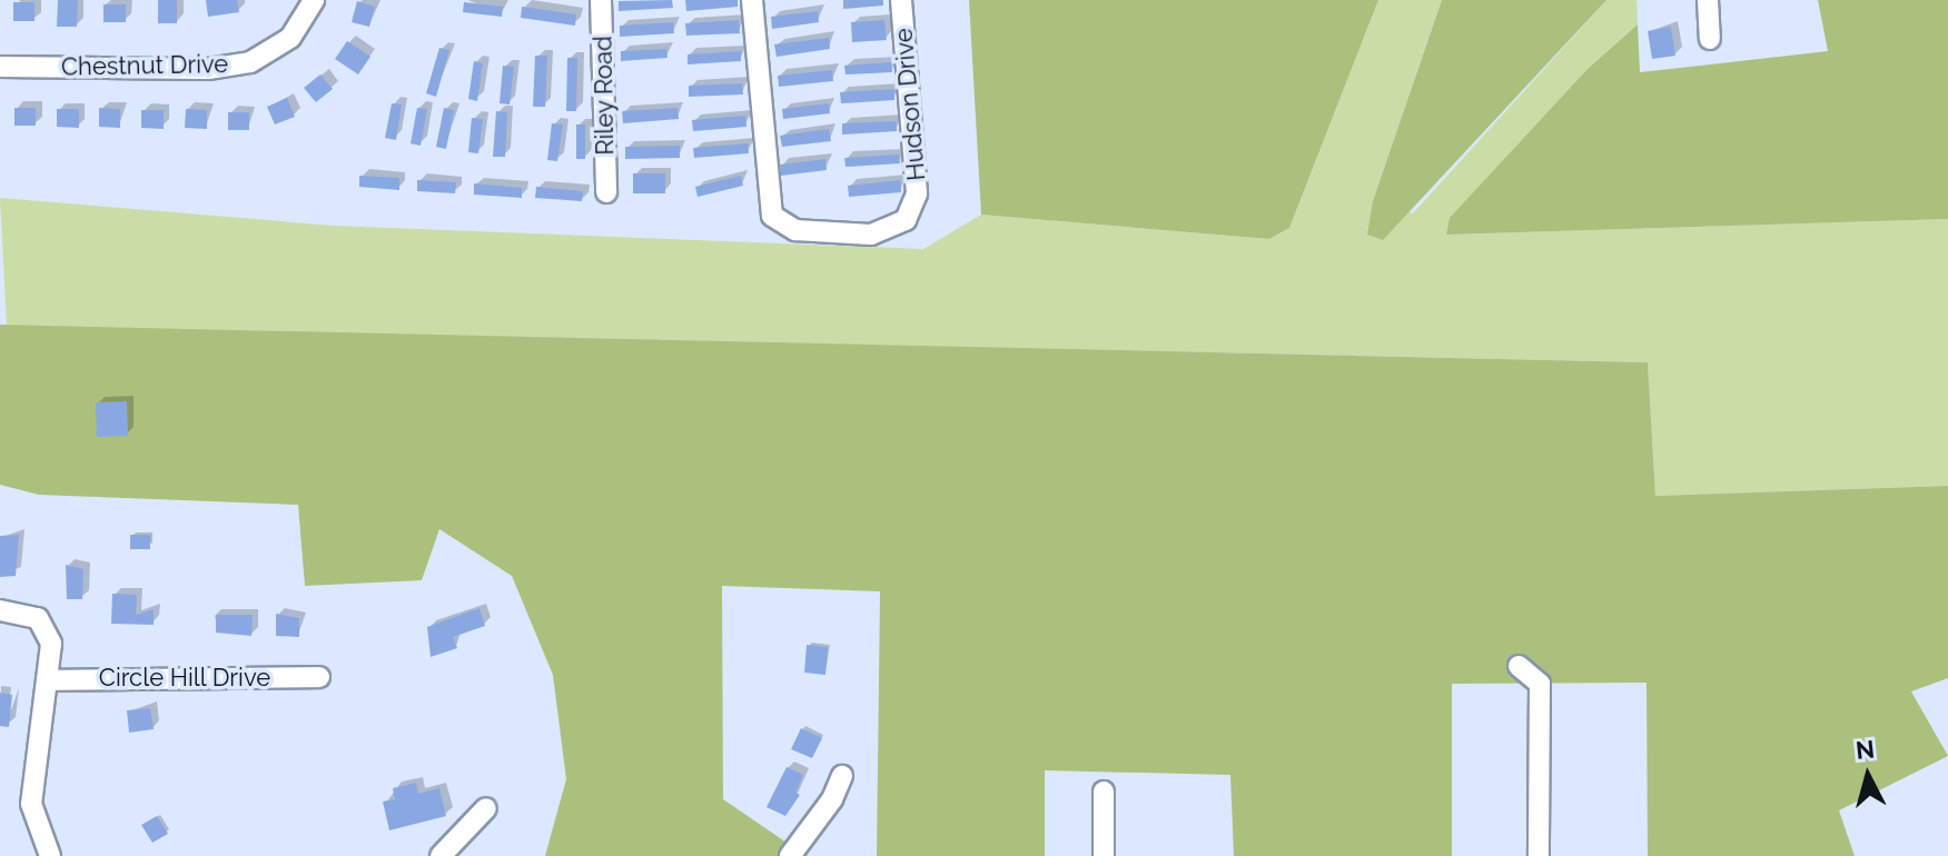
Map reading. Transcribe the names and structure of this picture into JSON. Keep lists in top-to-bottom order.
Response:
{
  "streets": {
    "street": [
      "Chestnut Drive",
      "Riley Road",
      "Hudson Drive",
      "Circle Hill Drive"
    ]
  },
  "north": "top"
}
